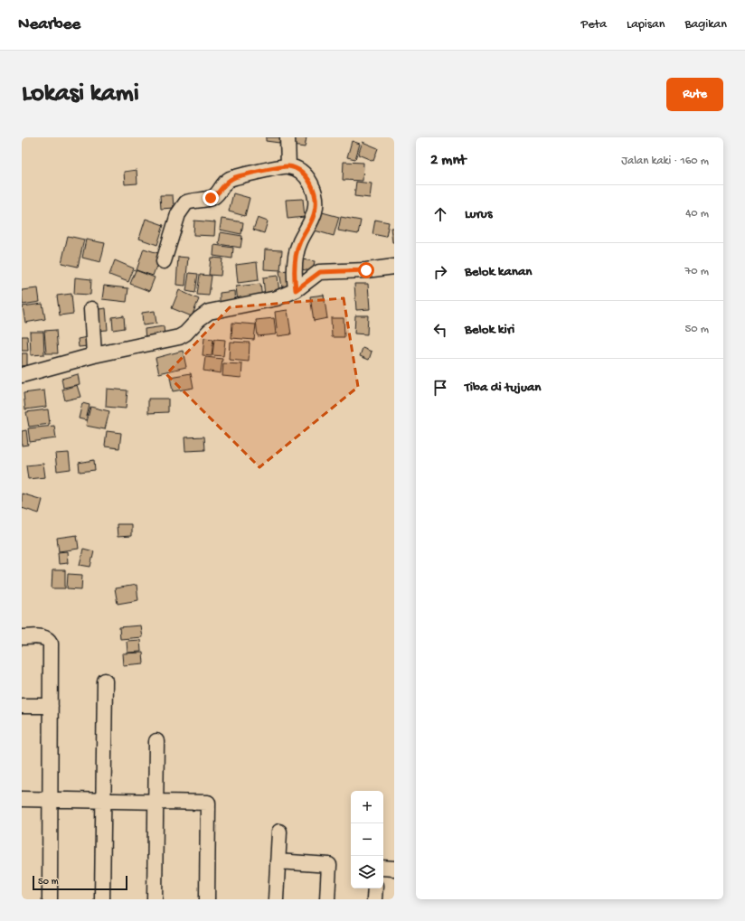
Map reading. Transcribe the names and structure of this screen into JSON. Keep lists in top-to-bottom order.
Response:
{
  "scale_bar": "50 m",
  "page": {
    "header": "Nearbee",
    "nav": ["Peta", "Lapisan", "Bagikan"],
    "buttons": "Rute",
    "title": "Lokasi kami",
    "heading": ["2 mnt", "Jalan kaki · 160 m"],
    "list": [
      ["Lurus", "40 m"],
      ["Belok kanan", "70 m"],
      ["Belok kiri", "50 m"],
      "Tiba di tujuan"
    ],
    "map_buttons": ["+", "−"],
    "scale": "50 m"
  }
}
